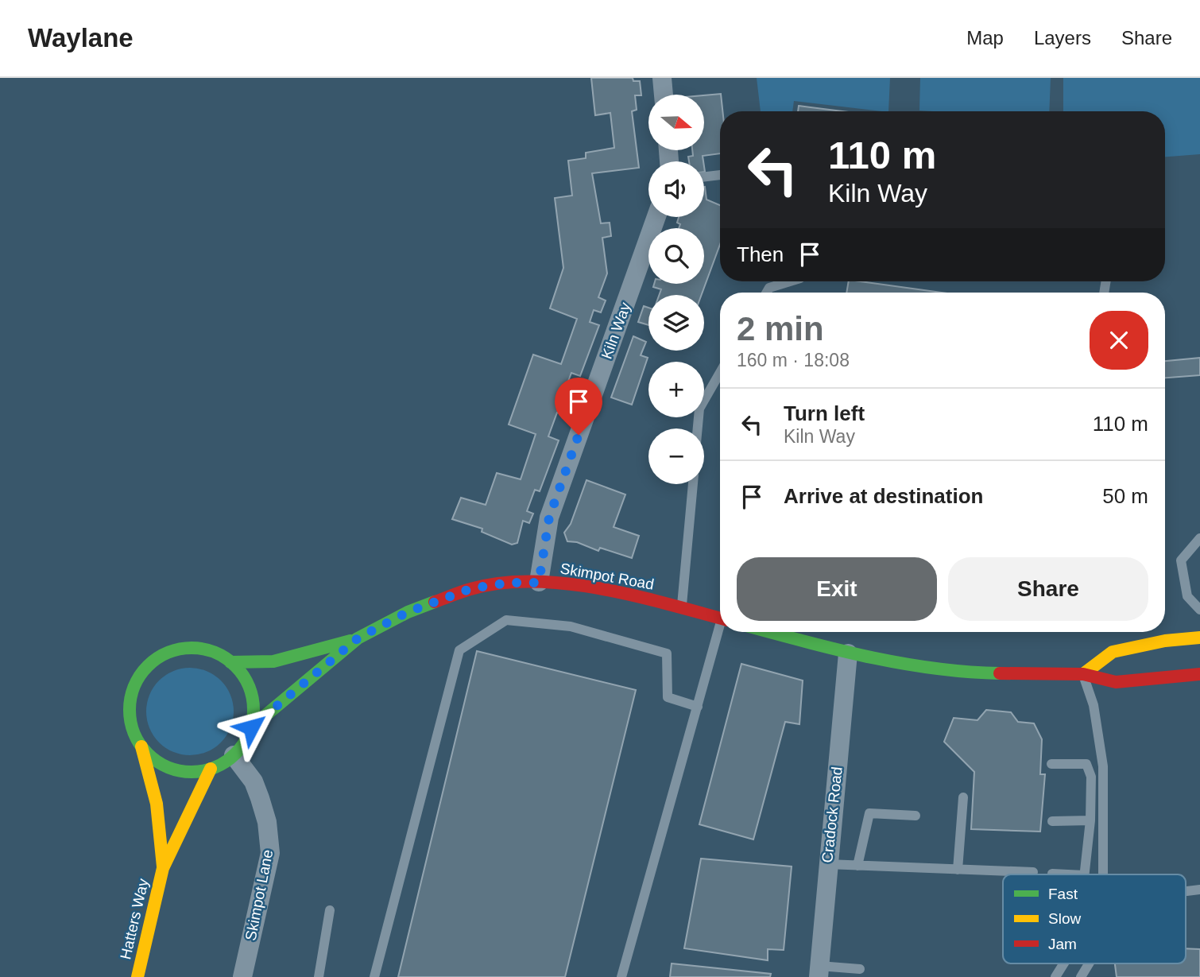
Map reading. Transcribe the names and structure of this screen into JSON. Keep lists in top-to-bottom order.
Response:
{
  "streets": {
    "main road": ["Skimpot Road", "Hatters Way"],
    "street": ["Kiln Way", "Cradock Road", "Skimpot Lane"]
  },
  "crossings": [
    ["Kiln Way", "Skimpot Road"],
    ["Skimpot Road", "Skimpot Lane"],
    ["Skimpot Road", "Hatters Way"],
    ["Skimpot Lane", "Hatters Way"]
  ],
  "legend": ["Fast", "Slow", "Jam"],
  "north": "right",
  "page": {
    "header": "Waylane",
    "nav": ["Map", "Layers", "Share"],
    "map_buttons": ["+", "−"],
    "turn": ["110 m", "Kiln Way"],
    "then": "Then",
    "heading": ["2 min", "160 m · 18:08"],
    "list": [
      {
        "name": "Turn left",
        "note": "Kiln Way",
        "value": "110 m"
      },
      {
        "name": "Arrive at destination",
        "value": "50 m"
      }
    ],
    "buttons": ["Exit", "Share"]
  }
}
